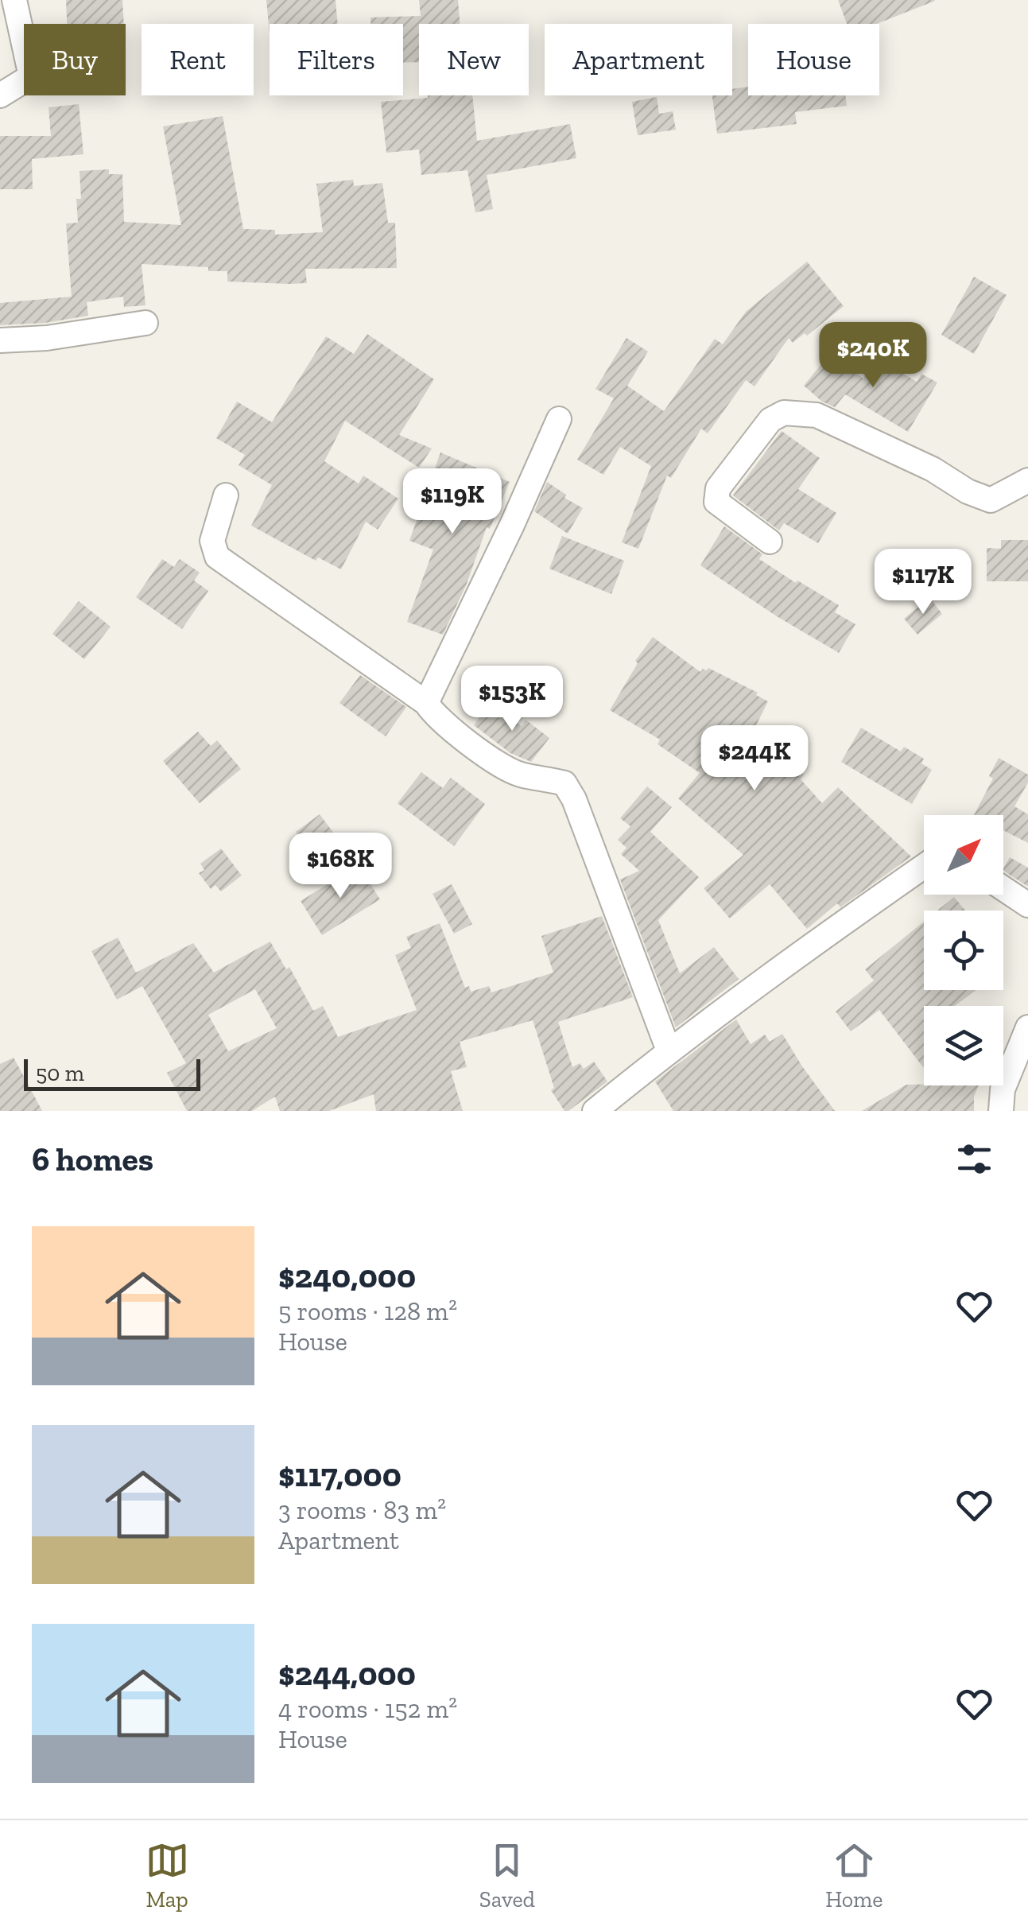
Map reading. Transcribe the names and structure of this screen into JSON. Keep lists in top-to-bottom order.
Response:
{
  "scale_bar": "50 m",
  "north": "top right",
  "page": {
    "chip": [
      "Buy",
      "Rent",
      "Filters",
      "New",
      "Apartment",
      "House"
    ],
    "price": [
      "$240K",
      "$119K",
      "$117K",
      "$153K",
      "$244K",
      "$168K"
    ],
    "scale": "50 m",
    "heading": "6 homes",
    "list": [
      {
        "name": "$240,000",
        "note": "5 rooms · 128 m² · House"
      },
      {
        "name": "$117,000",
        "note": "3 rooms · 83 m² · Apartment"
      },
      {
        "name": "$244,000",
        "note": "4 rooms · 152 m² · House"
      }
    ],
    "tabs": ["Map", "Saved", "Home"]
  }
}
